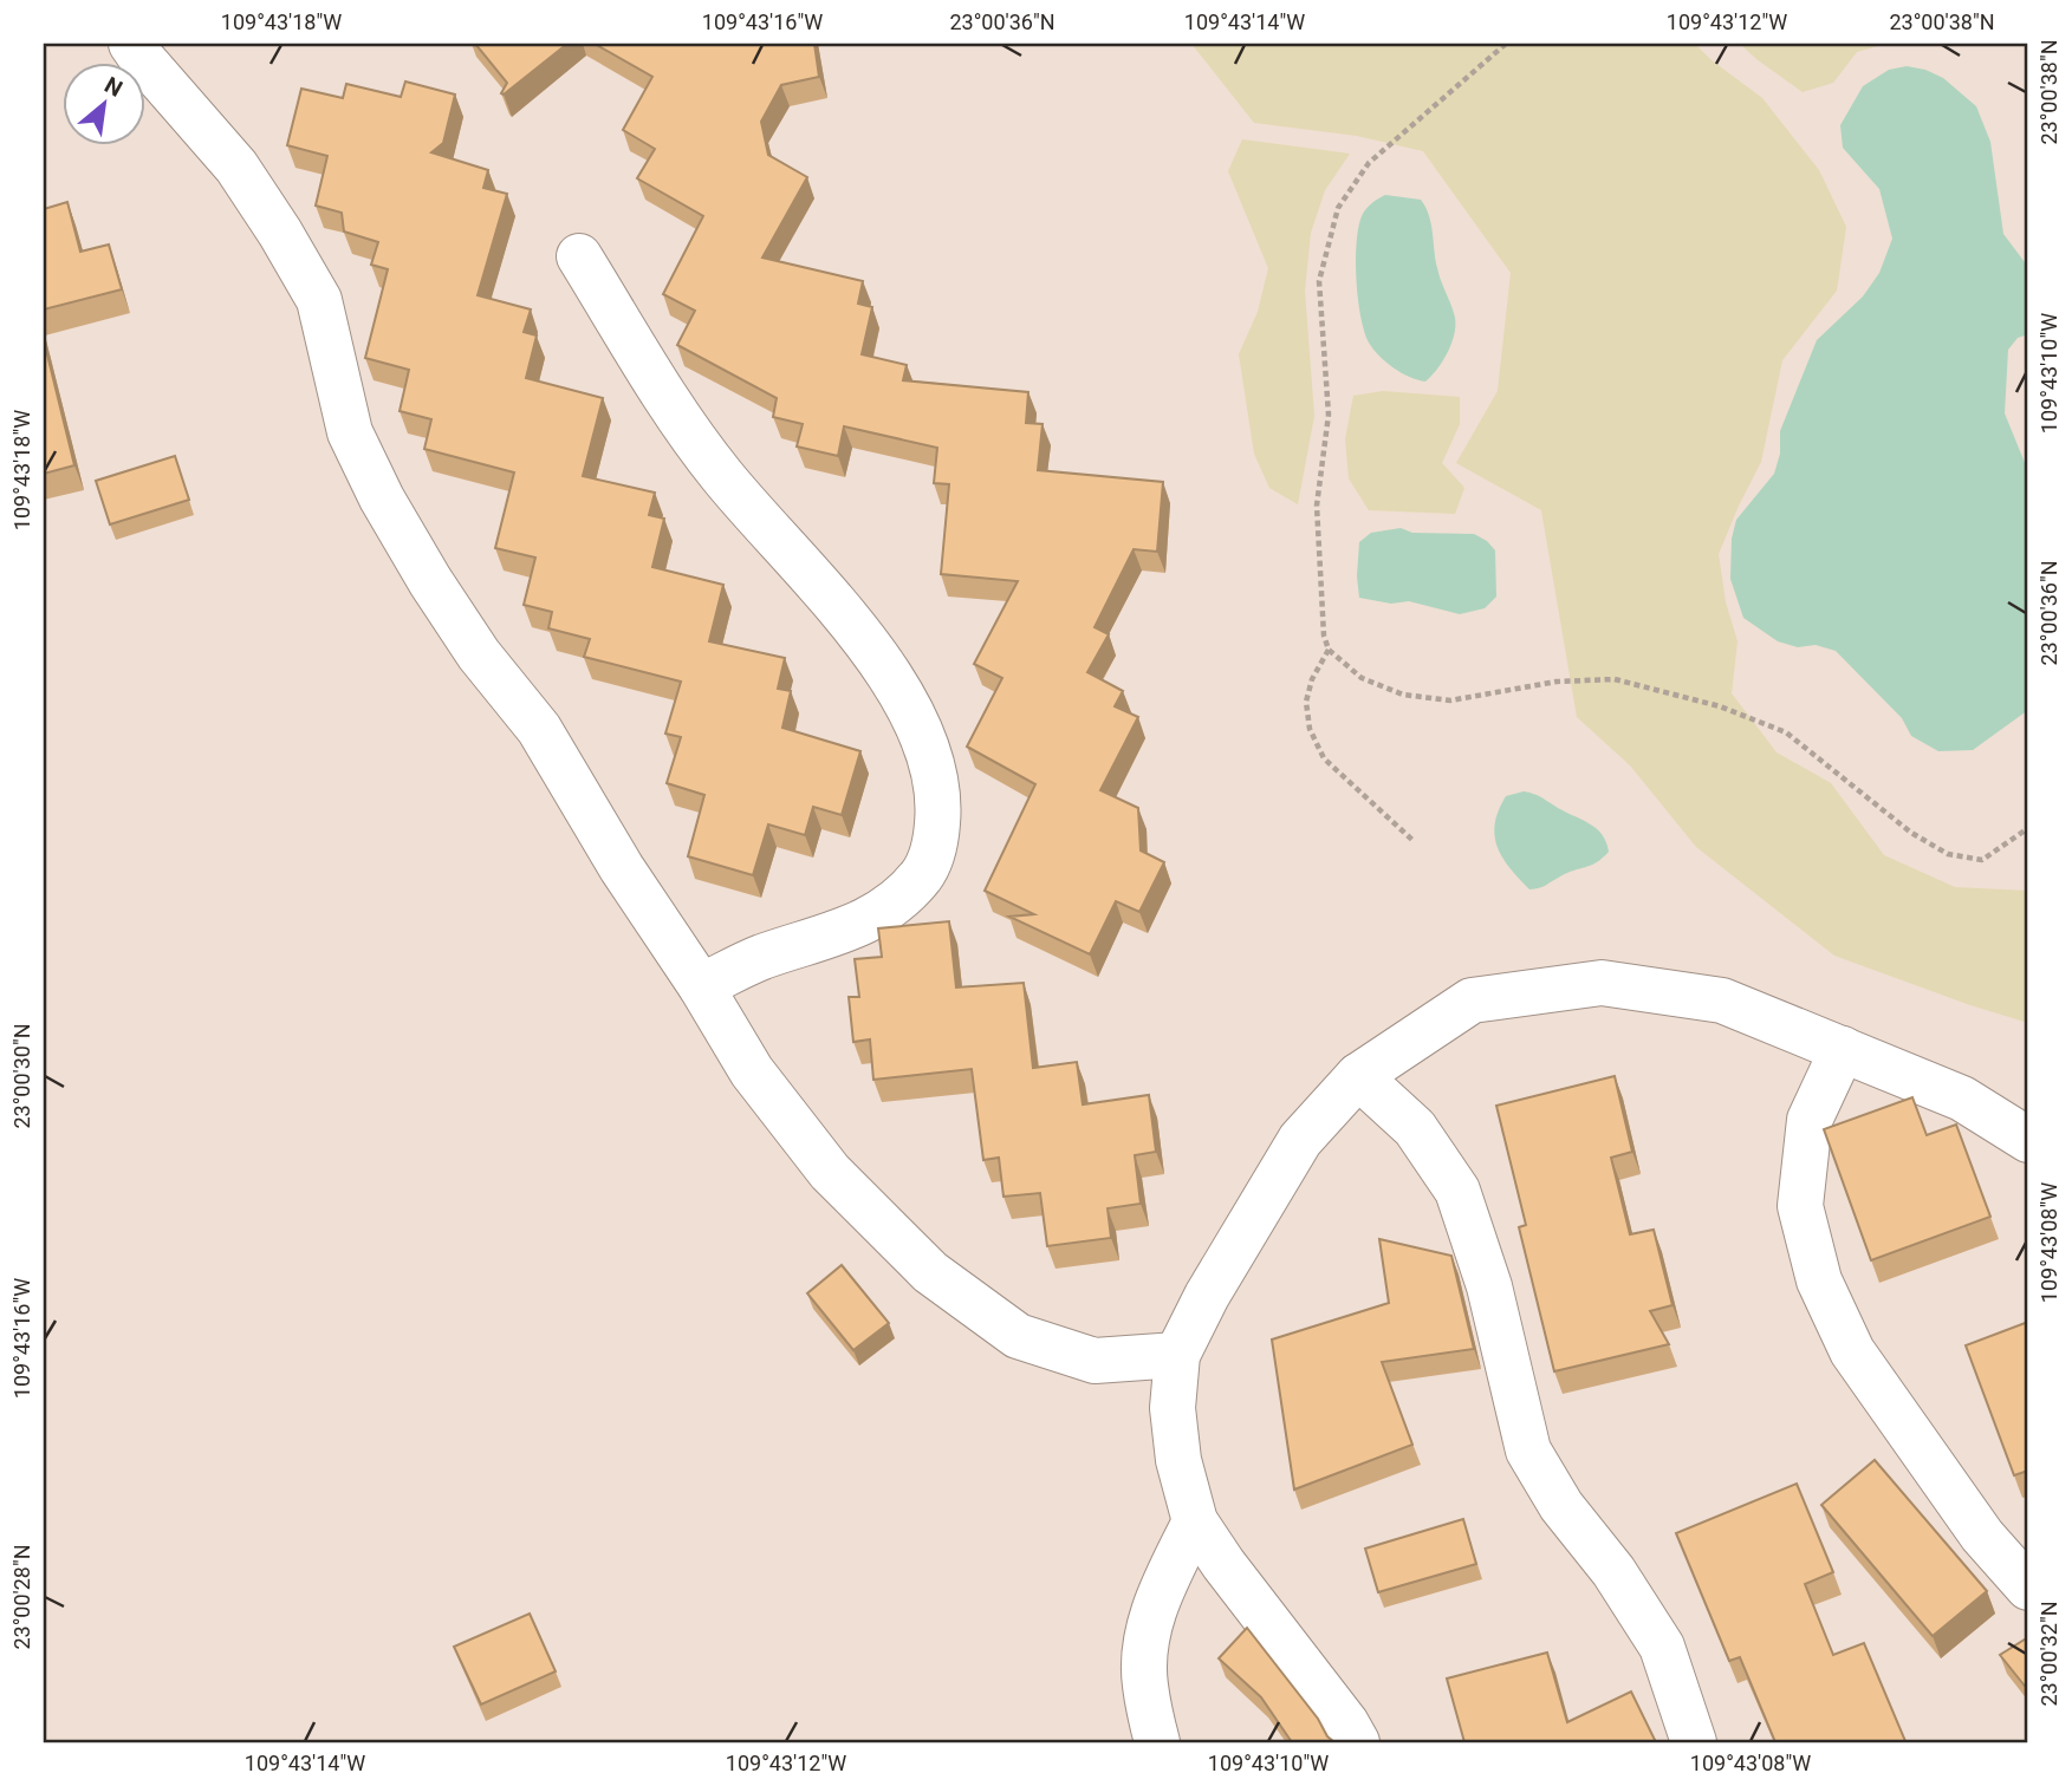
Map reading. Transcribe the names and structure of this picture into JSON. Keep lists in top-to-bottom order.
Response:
{
  "north": "top right",
  "coordinates": [
    "109°43'18\"W",
    "109°43'16\"W",
    "23°00'36\"N",
    "109°43'14\"W",
    "109°43'12\"W",
    "23°00'38\"N",
    "109°43'10\"W",
    "23°00'30\"N",
    "109°43'08\"W",
    "23°00'28\"N",
    "23°00'32\"N"
  ]
}
